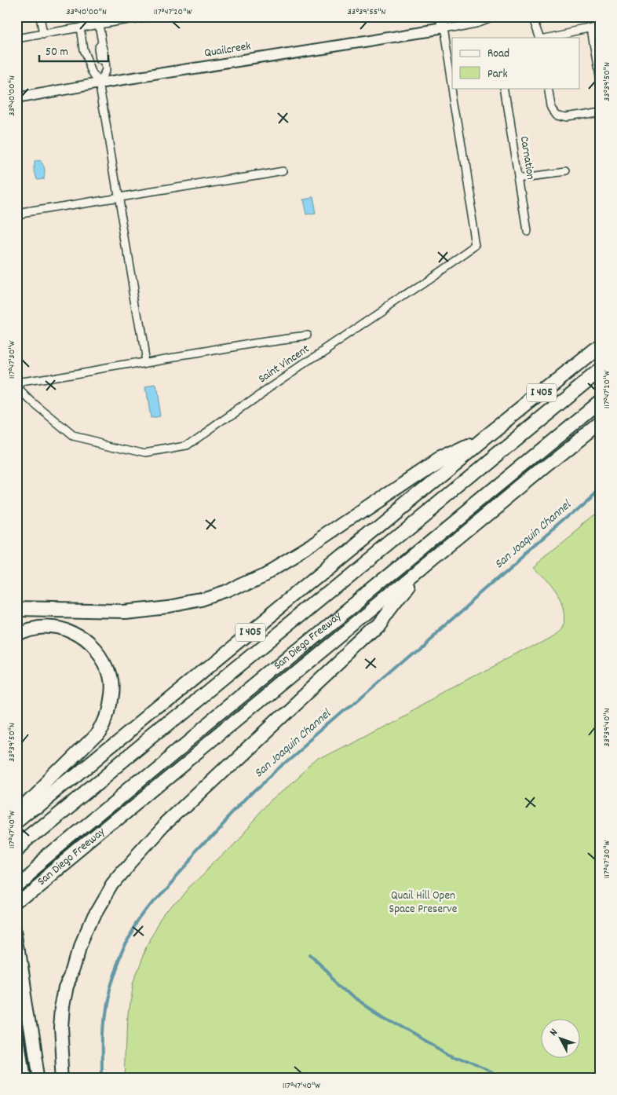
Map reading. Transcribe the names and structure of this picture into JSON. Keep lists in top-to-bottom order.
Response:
{
  "streets": {
    "highway": ["I 405", "San Diego Freeway"],
    "street": ["Quailcreek", "Carnation", "Saint Vincent"]
  },
  "crossings": [
    ["Quailcreek", "Saint Vincent"]
  ],
  "water": ["San Joaquin Channel"],
  "parks": ["Quail Hill Open Space Preserve"],
  "legend": ["Road", "Park"],
  "scale_bar": "50 m",
  "north": "top left",
  "coordinates": [
    "33°40'00\"N",
    "117°47'20\"W",
    "33°39'55\"N",
    "33°39'50\"N",
    "117°47'30\"W",
    "33°39'40\"N",
    "117°47'40\"W"
  ]
}
